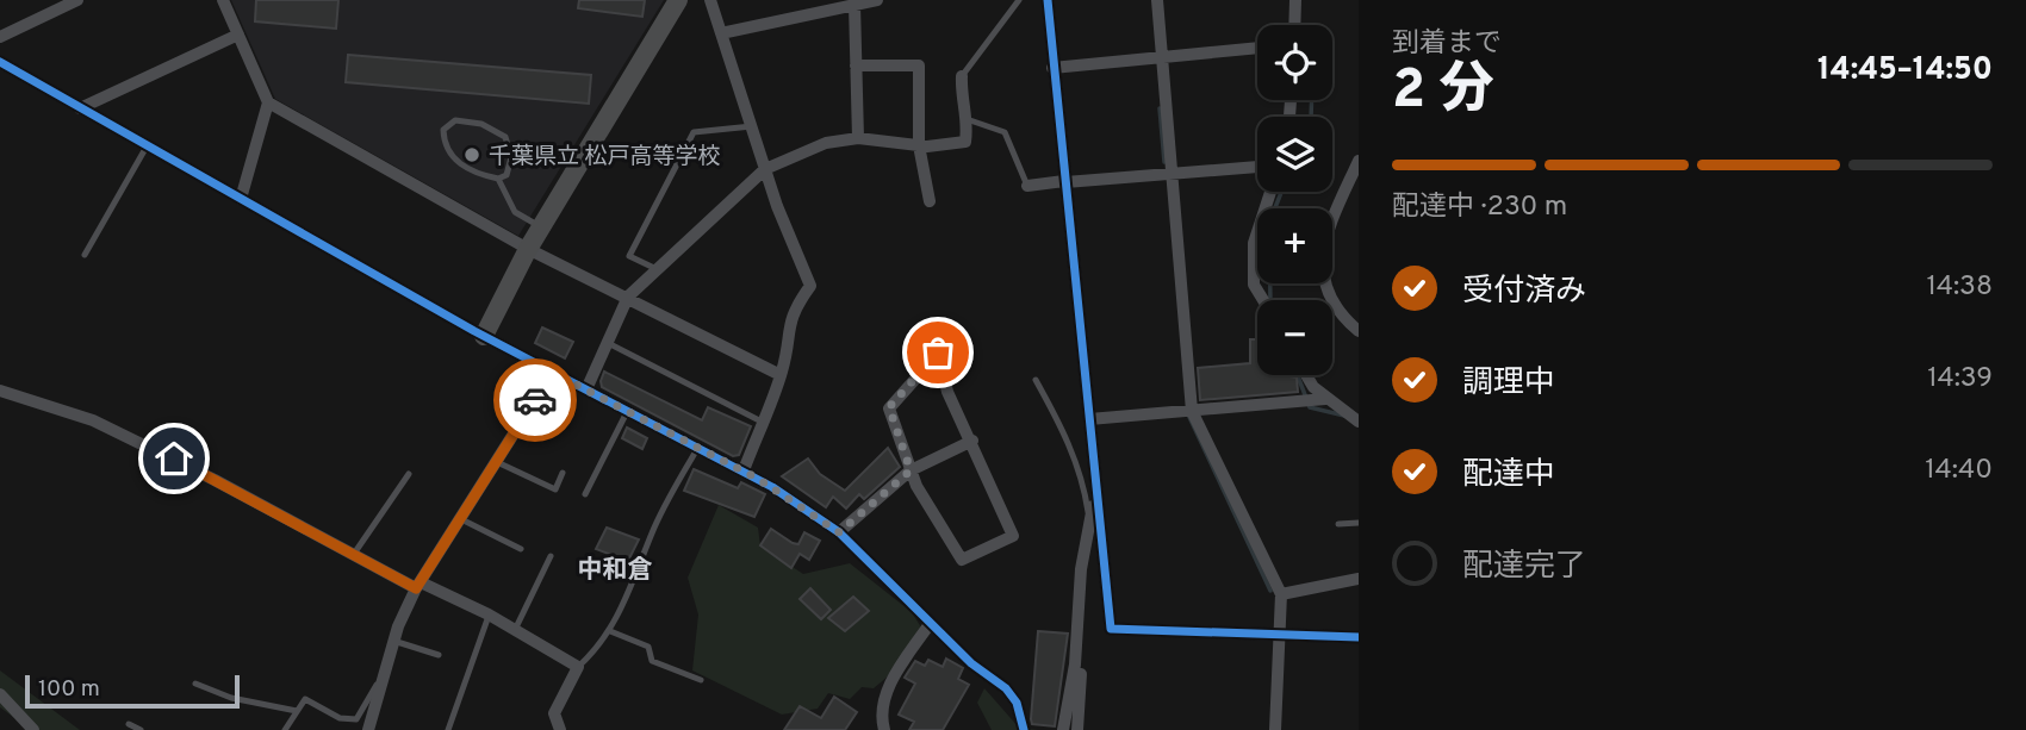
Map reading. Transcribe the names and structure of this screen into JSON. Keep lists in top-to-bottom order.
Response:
{
  "districts": ["中和倉"],
  "places": ["千葉県立 松戸高等学校"],
  "scale_bar": "100 m",
  "page": {
    "heading": ["2 分", "到着まで", "14:45–14:50"],
    "map_buttons": ["+", "−"],
    "bar": "配達中 · 230 m",
    "list": [
      ["受付済み", "14:38"],
      ["調理中", "14:39"],
      ["配達中", "14:40"],
      "配達完了"
    ],
    "scale": "100 m"
  }
}
